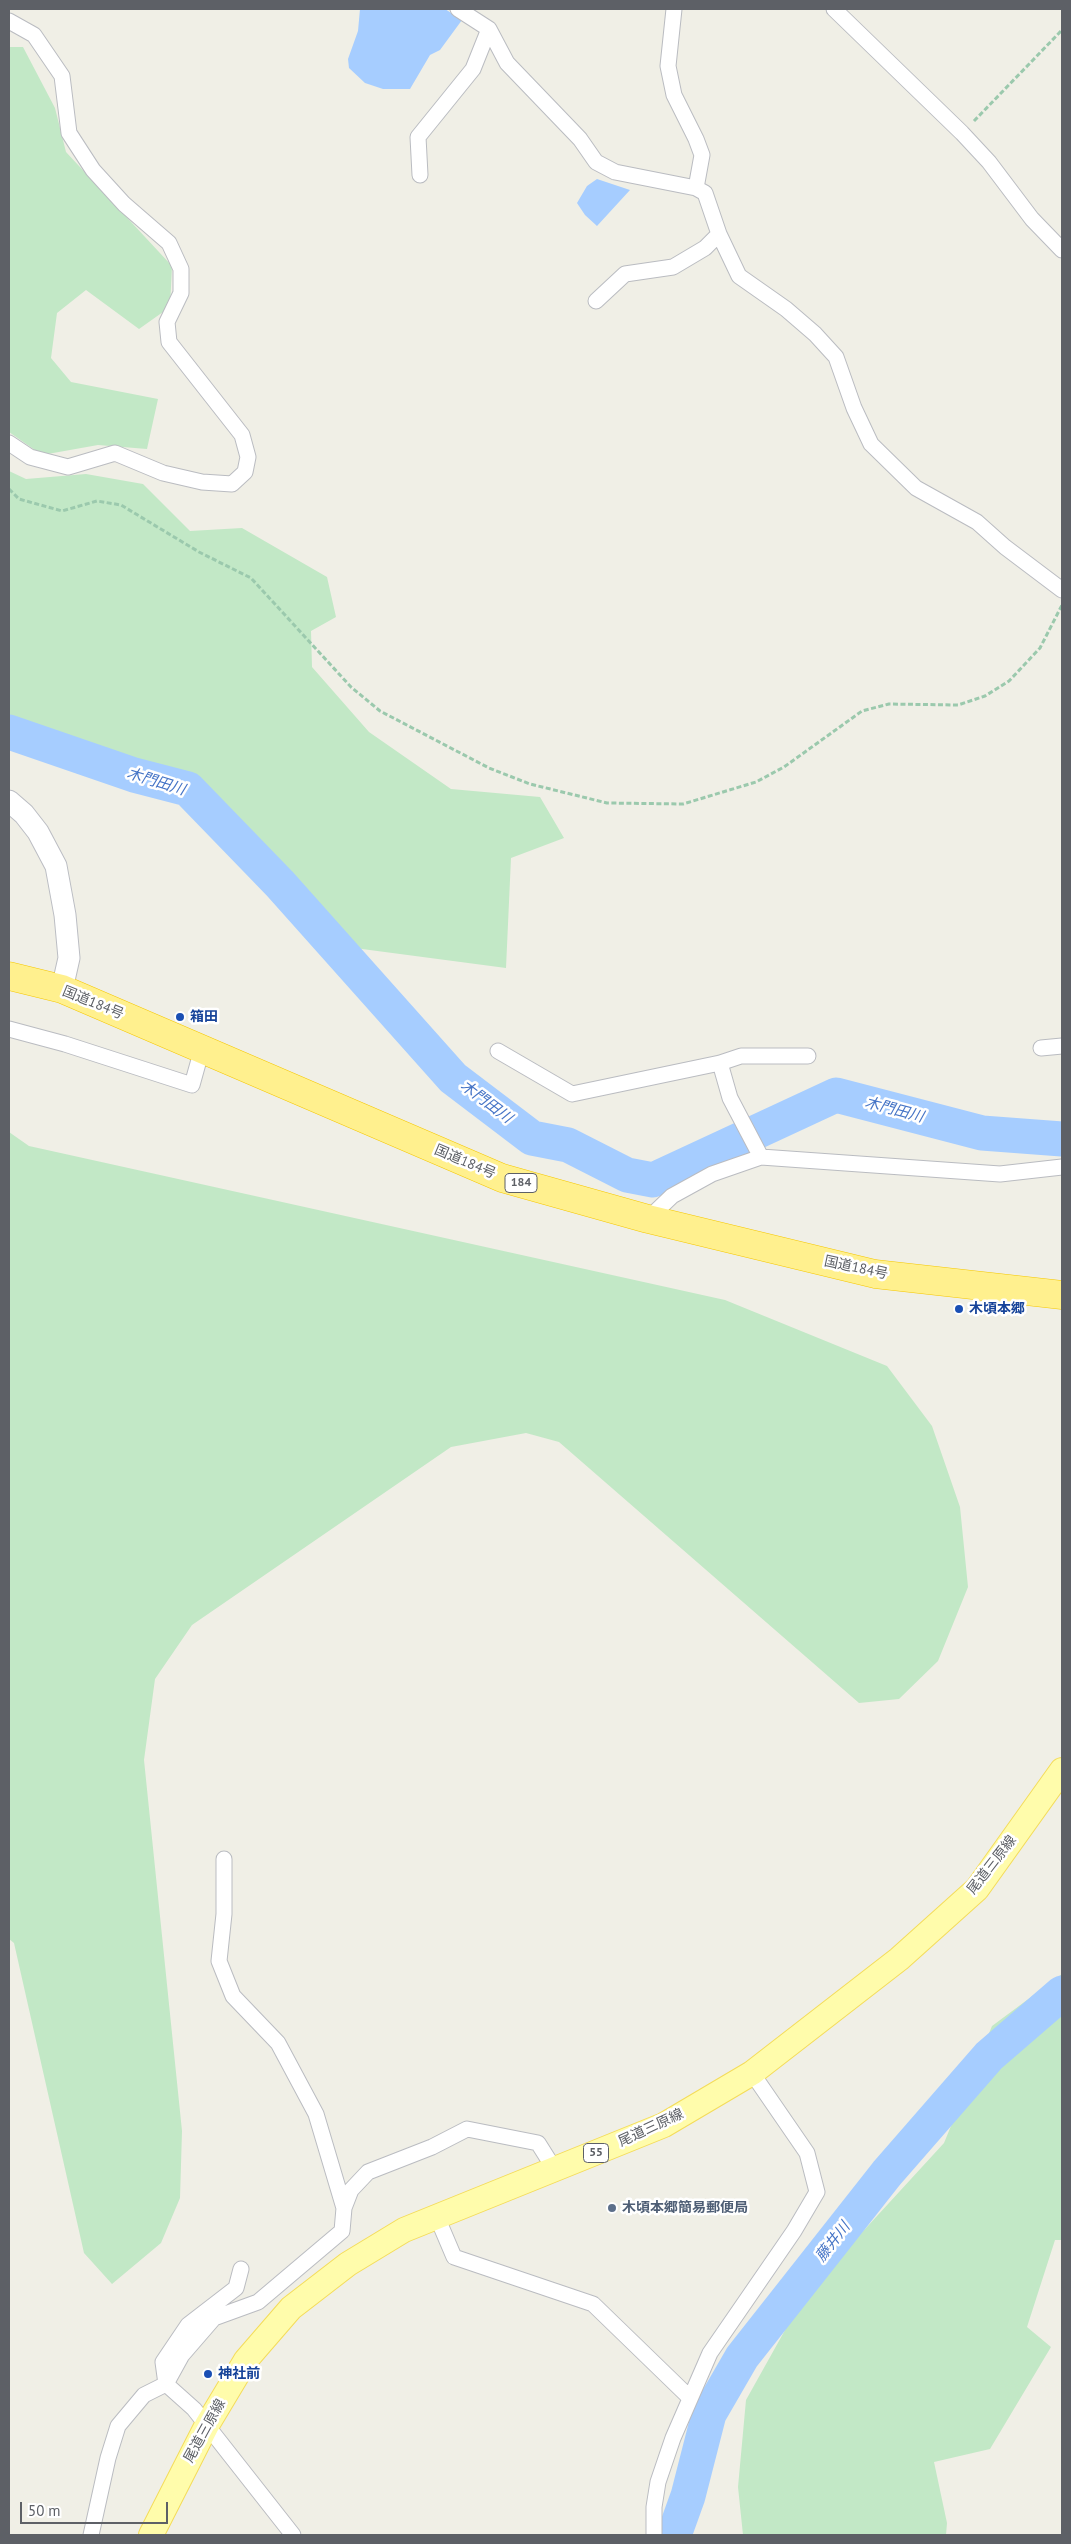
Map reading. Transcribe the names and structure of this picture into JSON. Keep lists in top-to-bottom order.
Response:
{
  "streets": {
    "highway": ["国道184号", "184"],
    "main road": ["尾道三原線", "55"]
  },
  "water": ["木門田川", "藤井川"],
  "places": [
    "箱田",
    "木頃本郷",
    "木頃本郷簡易郵便局",
    "神社前"
  ],
  "scale_bar": "50 m"
}
